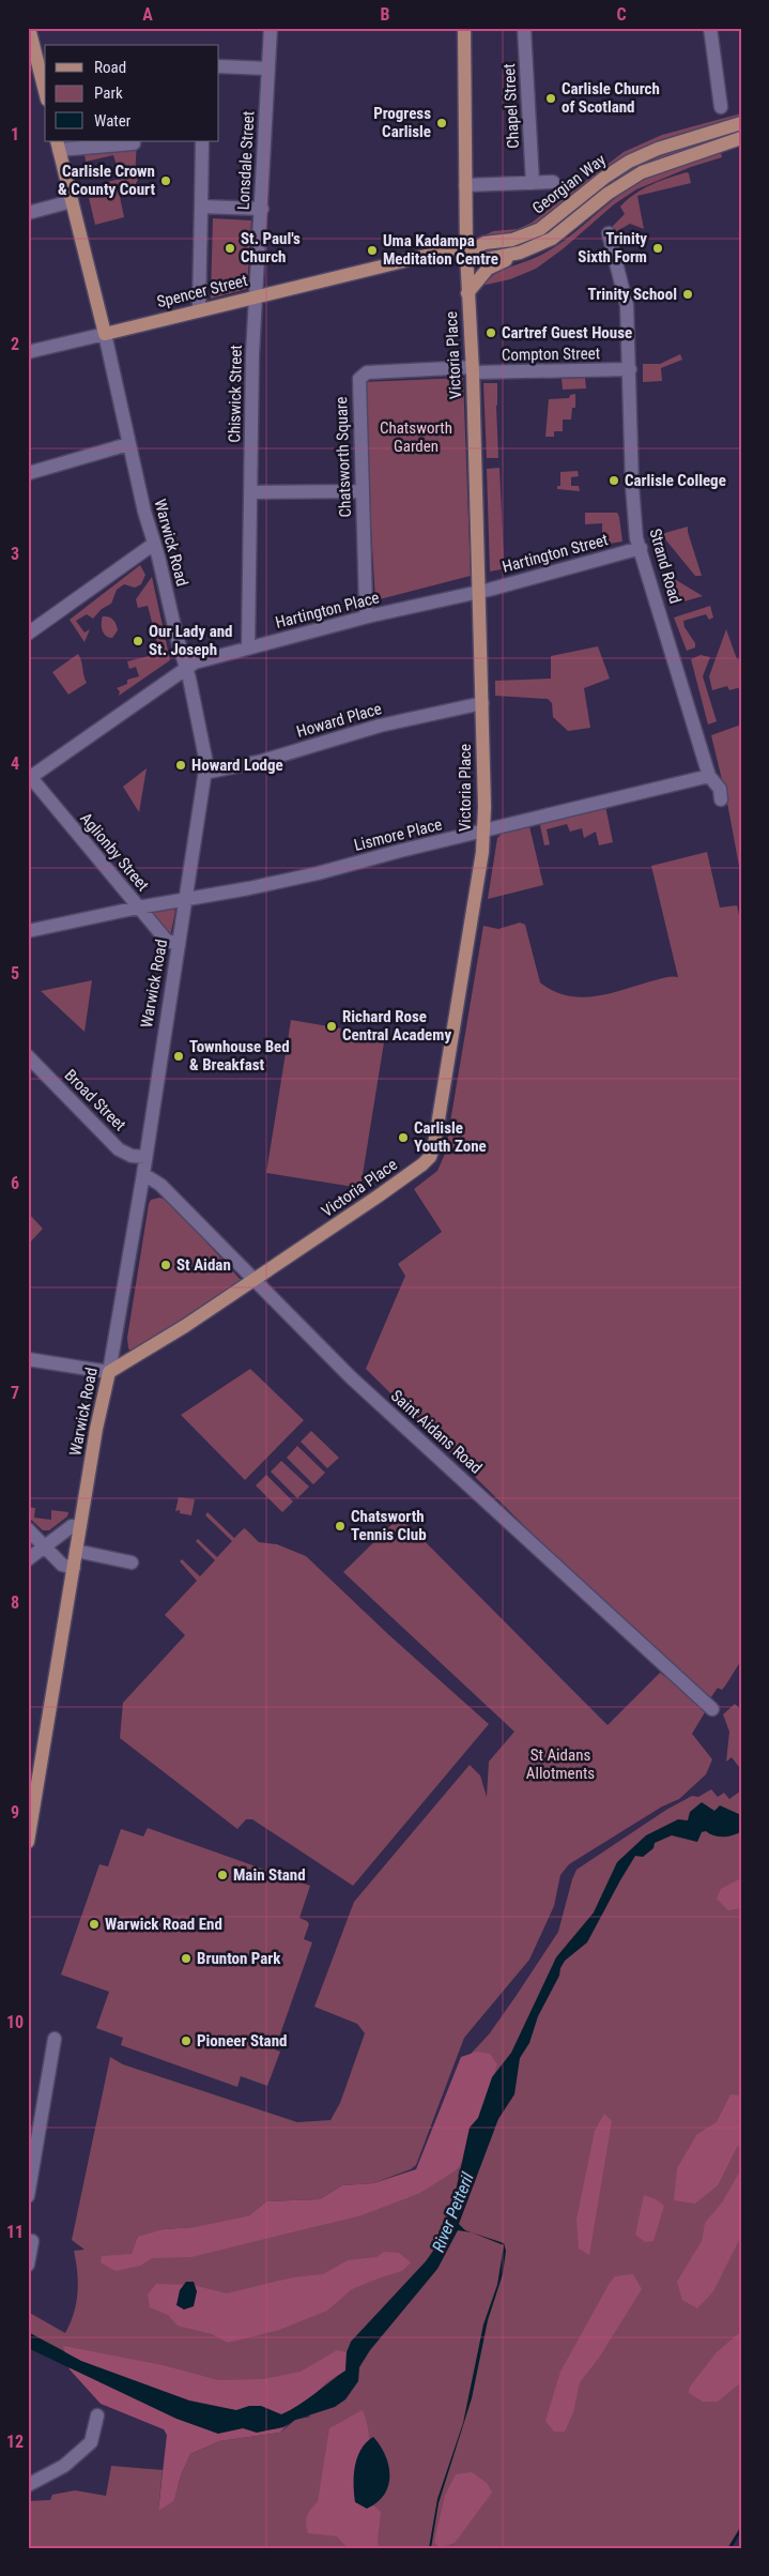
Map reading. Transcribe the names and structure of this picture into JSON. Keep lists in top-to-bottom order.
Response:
{
  "streets": {
    "main road": [
      "Georgian Way",
      "Spencer Street",
      "Victoria Place",
      "Warwick Road"
    ],
    "street": [
      "Chapel Street",
      "Lonsdale Street",
      "Compton Street",
      "Chiswick Street",
      "Chatsworth Square",
      "Hartington Street",
      "Strand Road",
      "Hartington Place",
      "Howard Place",
      "Lismore Place",
      "Aglionby Street",
      "Broad Street",
      "Saint Aidans Road"
    ]
  },
  "crossings": [
    ["Lonsdale Street", "Spencer Street"],
    ["Lonsdale Street", "Chiswick Street"],
    ["Georgian Way", "Spencer Street"],
    ["Georgian Way", "Victoria Place"],
    ["Spencer Street", "Victoria Place"],
    ["Spencer Street", "Chiswick Street"],
    ["Spencer Street", "Warwick Road"],
    ["Compton Street", "Victoria Place"],
    ["Compton Street", "Chatsworth Square"],
    ["Compton Street", "Strand Road"],
    ["Victoria Place", "Chatsworth Square"],
    ["Victoria Place", "Warwick Road"],
    ["Victoria Place", "Hartington Street"],
    ["Victoria Place", "Hartington Place"],
    ["Victoria Place", "Howard Place"],
    ["Victoria Place", "Lismore Place"],
    ["Victoria Place", "Saint Aidans Road"],
    ["Chiswick Street", "Hartington Place"],
    ["Chatsworth Square", "Hartington Place"],
    ["Warwick Road", "Hartington Place"],
    ["Warwick Road", "Howard Place"],
    ["Warwick Road", "Lismore Place"],
    ["Warwick Road", "Aglionby Street"],
    ["Warwick Road", "Broad Street"],
    ["Warwick Road", "Saint Aidans Road"],
    ["Hartington Street", "Strand Road"],
    ["Hartington Street", "Hartington Place"],
    ["Strand Road", "Lismore Place"],
    ["Hartington Place", "Aglionby Street"],
    ["Lismore Place", "Aglionby Street"]
  ],
  "water": ["River Petteril"],
  "parks": ["Chatsworth Garden", "St Aidans Allotments"],
  "places": [
    "Carlisle Church of Scotland",
    "Progress Carlisle",
    "Carlisle Crown & County Court",
    "St. Paul's Church",
    "Trinity Sixth Form",
    "Uma Kadampa Meditation Centre",
    "Trinity School",
    "Cartref Guest House",
    "Carlisle College",
    "Our Lady and St. Joseph",
    "Howard Lodge",
    "Richard Rose Central Academy",
    "Townhouse Bed & Breakfast",
    "Carlisle Youth Zone",
    "St Aidan",
    "Chatsworth Tennis Club",
    "Main Stand",
    "Warwick Road End",
    "Brunton Park",
    "Pioneer Stand"
  ],
  "legend": ["Road", "Park", "Water"],
  "grid": {
    "columns": ["A", "B", "C"],
    "rows": [
      "1",
      "2",
      "3",
      "4",
      "5",
      "6",
      "7",
      "8",
      "9",
      "10",
      "11",
      "12"
    ]
  }
}
